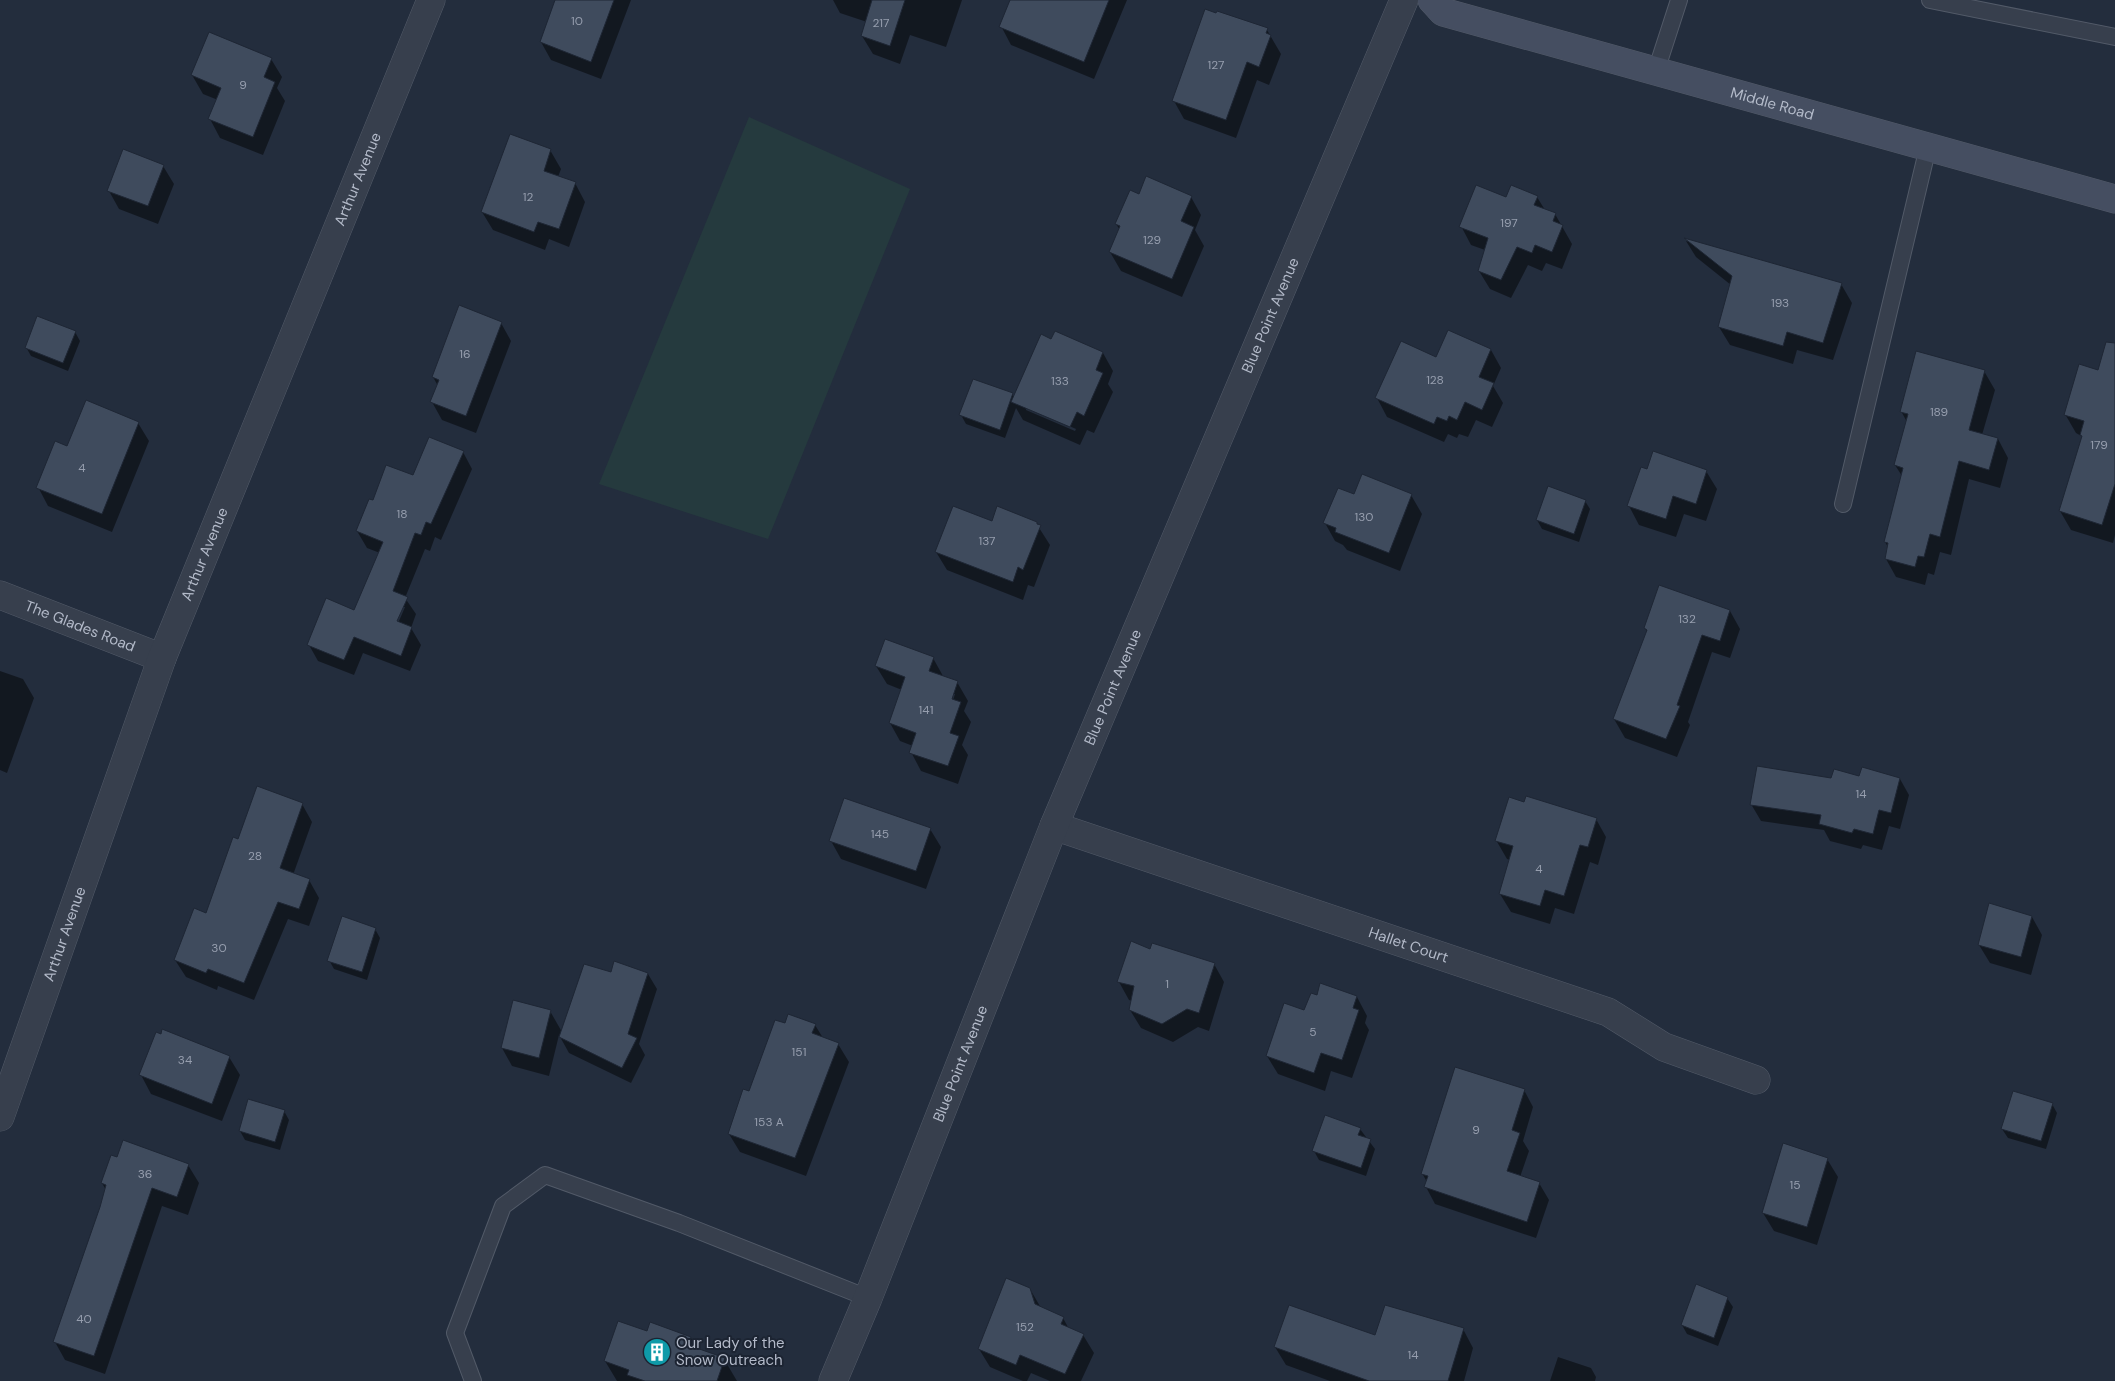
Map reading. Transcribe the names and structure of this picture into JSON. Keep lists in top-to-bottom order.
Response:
{
  "streets": {
    "main road": ["Middle Road"],
    "street": [
      "Arthur Avenue",
      "Blue Point Avenue",
      "The Glades Road",
      "Hallet Court"
    ]
  },
  "crossings": [
    ["Arthur Avenue", "The Glades Road"],
    ["Blue Point Avenue", "Hallet Court"]
  ],
  "places": {
    "building": ["Our Lady of the Snow Outreach"]
  },
  "house_numbers": [
    "10",
    "217",
    "127",
    "9",
    "12",
    "197",
    "129",
    "193",
    "16",
    "128",
    "133",
    "189",
    "179",
    "4",
    "18",
    "130",
    "137",
    "132",
    "141",
    "14",
    "145",
    "28",
    "4",
    "30",
    "1",
    "5",
    "151",
    "34",
    "153 A",
    "9",
    "36",
    "15",
    "40",
    "152",
    "14"
  ]
}
